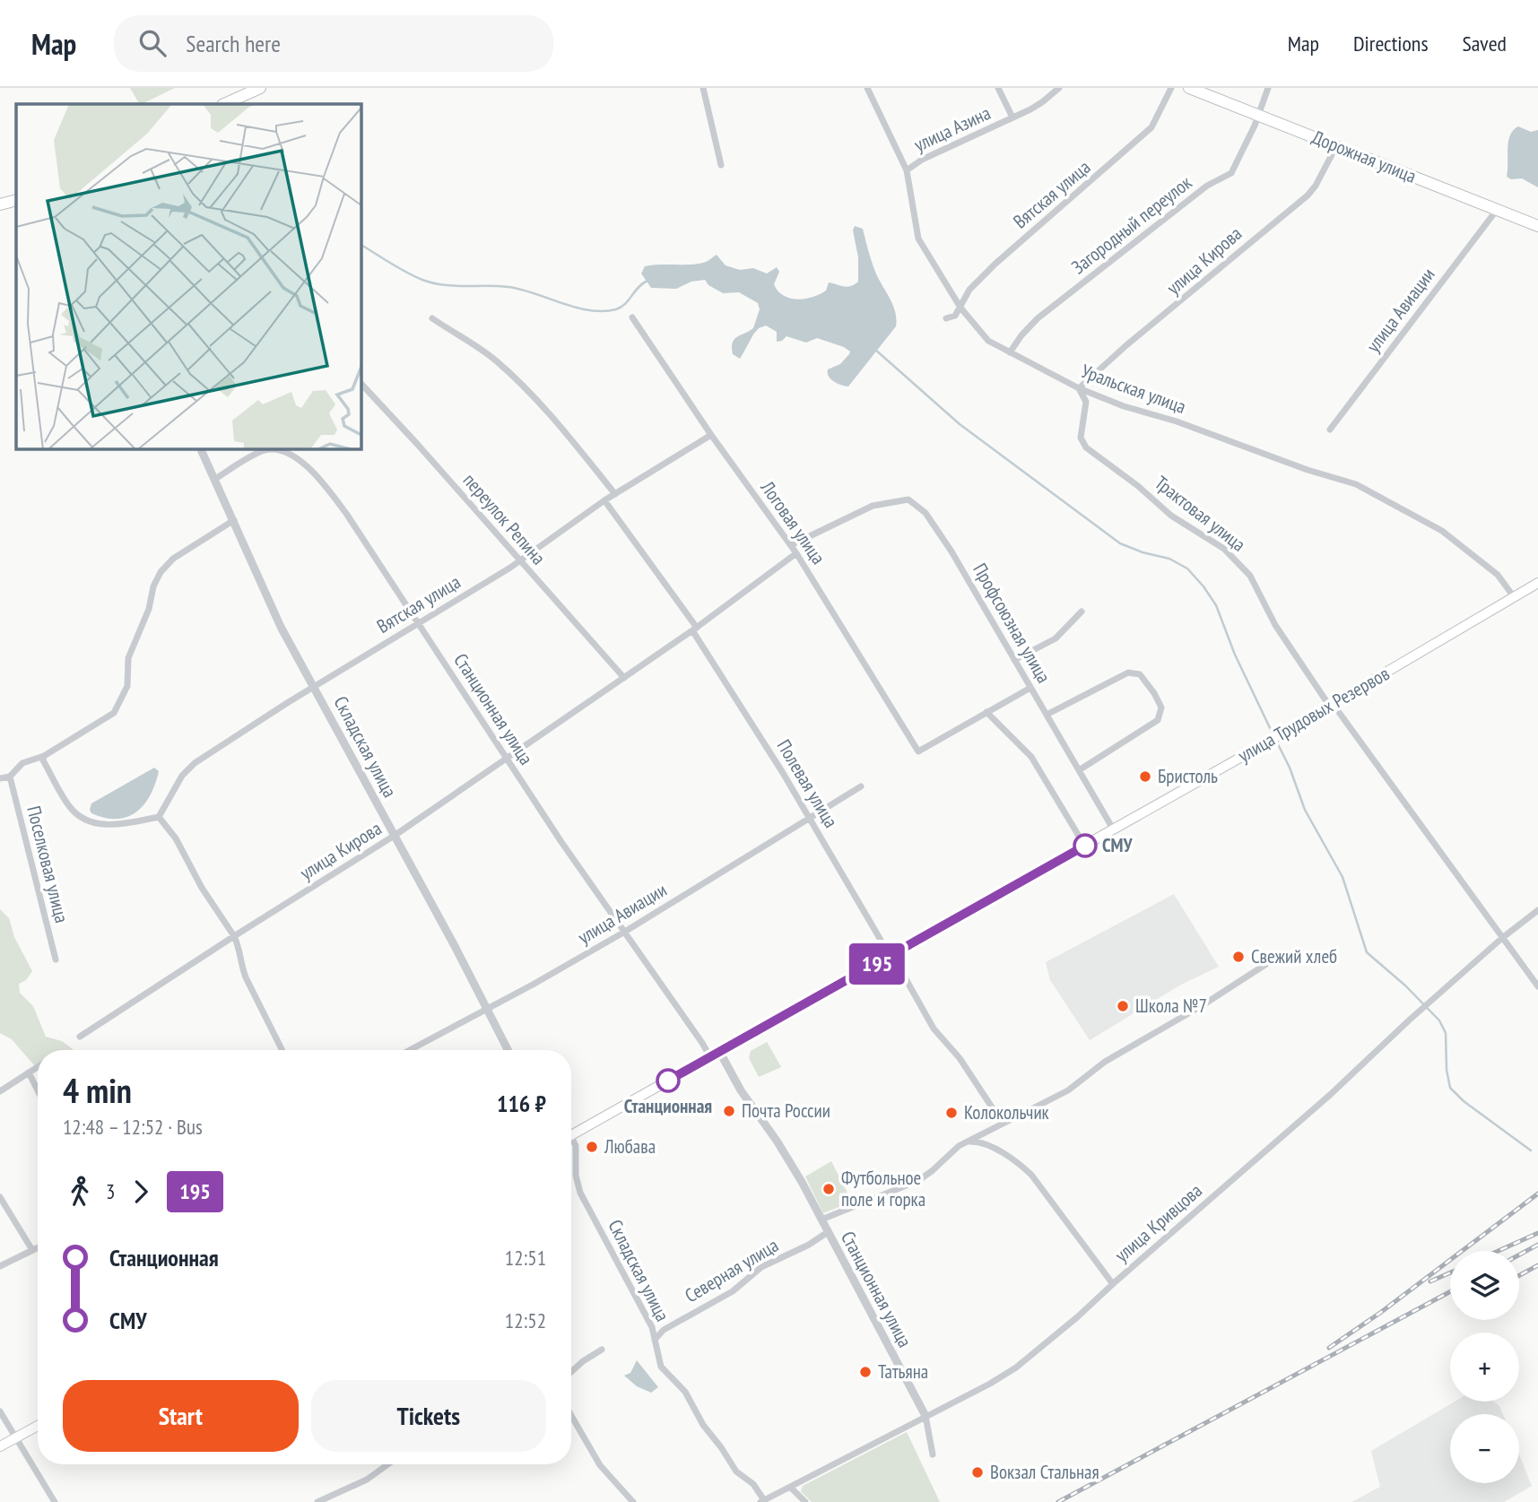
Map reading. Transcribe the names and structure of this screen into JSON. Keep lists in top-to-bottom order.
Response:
{
  "streets": {
    "highway": ["Дорожная улица"],
    "main road": ["улица Трудовых Резервов"],
    "street": [
      "улица Азина",
      "Вятская улица",
      "Загородный переулок",
      "улица Кирова",
      "улица Авиации",
      "Уральская улица",
      "Трактовая улица",
      "переулок Репина",
      "Логовая улица",
      "Профсоюзная улица",
      "Станционная улица",
      "Складская улица",
      "Полевая улица",
      "Поселковая улица",
      "улица Кривцова",
      "Северная улица"
    ]
  },
  "crossings": [
    ["улица Азина", "Уральская улица"],
    ["Дорожная улица", "Загородный переулок"],
    ["Дорожная улица", "улица Кирова"],
    ["Дорожная улица", "улица Авиации"],
    ["Вятская улица", "Уральская улица"],
    ["Вятская улица", "переулок Репина"],
    ["Вятская улица", "Логовая улица"],
    ["Вятская улица", "Станционная улица"],
    ["Вятская улица", "Складская улица"],
    ["Вятская улица", "Полевая улица"],
    ["Загородный переулок", "Уральская улица"],
    ["улица Кирова", "Уральская улица"],
    ["улица Кирова", "Трактовая улица"],
    ["улица Кирова", "переулок Репина"],
    ["улица Кирова", "Логовая улица"],
    ["улица Кирова", "Станционная улица"],
    ["улица Кирова", "Складская улица"],
    ["улица Кирова", "Полевая улица"],
    ["улица Авиации", "Станционная улица"],
    ["улица Авиации", "Складская улица"],
    ["улица Авиации", "Полевая улица"],
    ["Уральская улица", "Трактовая улица"],
    ["Уральская улица", "улица Трудовых Резервов"],
    ["Трактовая улица", "улица Трудовых Резервов"],
    ["Трактовая улица", "улица Кривцова"],
    ["Логовая улица", "Профсоюзная улица"],
    ["Профсоюзная улица", "улица Трудовых Резервов"],
    ["Станционная улица", "улица Трудовых Резервов"],
    ["Станционная улица", "Складская улица"],
    ["Станционная улица", "улица Кривцова"],
    ["Станционная улица", "Северная улица"],
    ["улица Трудовых Резервов", "Полевая улица"],
    ["Складская улица", "улица Кривцова"],
    ["Складская улица", "Северная улица"]
  ],
  "places": [
    "Бристоль",
    "СМУ",
    "Свежий хлеб",
    "Школа №7",
    "Станционная",
    "Почта России",
    "Колокольчик",
    "Любава",
    "Футбольное поле и горка",
    "Татьяна",
    "Вокзал Стальная"
  ],
  "lines": ["bus line 195"],
  "page": {
    "header": "Map",
    "search": "Search here",
    "nav": ["Map", "Directions", "Saved"],
    "on_map": "195",
    "heading": ["4 min", "12:48 – 12:52 · Bus", "116 ₽"],
    "legs": ["3", "195"],
    "list": [
      {
        "name": "Станционная",
        "value": "12:51"
      },
      {
        "name": "СМУ",
        "value": "12:52"
      }
    ],
    "map_buttons": ["+", "−"],
    "buttons": ["Start", "Tickets"]
  }
}
